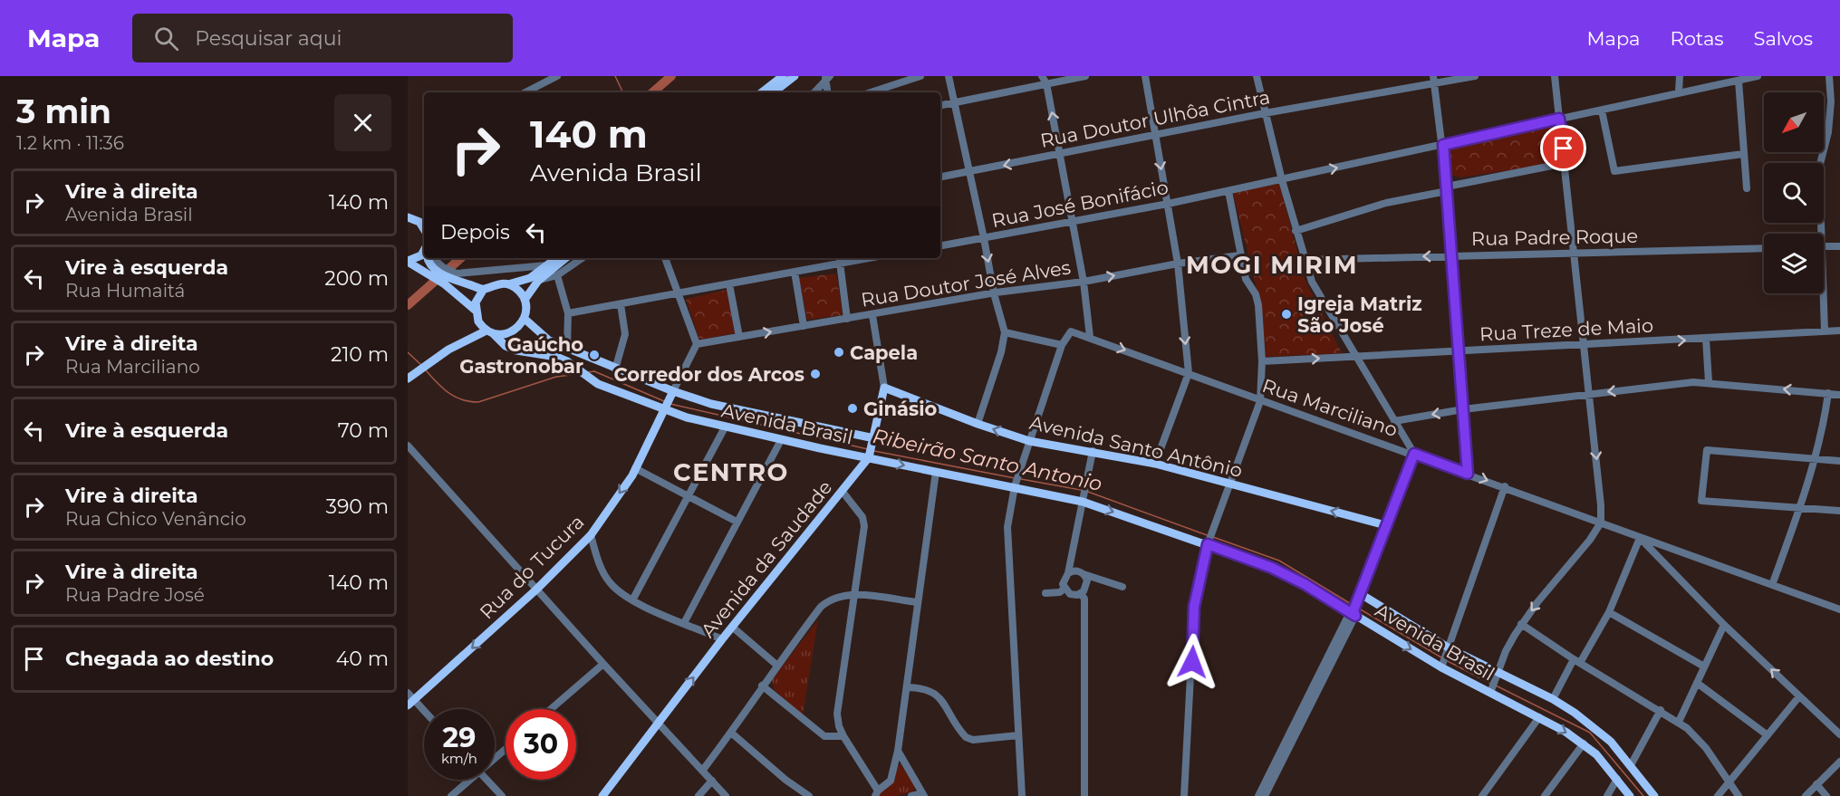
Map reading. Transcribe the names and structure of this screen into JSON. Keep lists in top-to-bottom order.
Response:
{
  "streets": {
    "main road": [
      "Avenida Brasil",
      "Avenida Santo Antônio",
      "Avenida da Saudade",
      "Rua do Tucura"
    ],
    "street": [
      "Rua Doutor Ulhôa Cintra",
      "Rua José Bonifácio",
      "Rua Padre Roque",
      "Rua Doutor José Alves",
      "Rua Treze de Maio",
      "Rua Marciliano"
    ]
  },
  "crossings": [
    ["Rua Doutor José Alves", "Avenida da Saudade"],
    ["Rua Doutor José Alves", "Rua do Tucura"],
    ["Avenida Brasil", "Avenida da Saudade"],
    ["Avenida Brasil", "Rua do Tucura"],
    ["Avenida Santo Antônio", "Avenida da Saudade"]
  ],
  "one_way": ["Avenida Santo Antônio"],
  "districts": ["MOGI MIRIM", "CENTRO"],
  "water": ["Ribeirão Santo Antonio"],
  "places": [
    "Igreja Matriz São José",
    "Capela",
    "Gaúcho Gastronobar",
    "Corredor dos Arcos",
    "Ginásio"
  ],
  "north": "bottom left",
  "page": {
    "header": "Mapa",
    "search": "Pesquisar aqui",
    "nav": ["Mapa", "Rotas", "Salvos"],
    "heading": ["3 min", "1.2 km · 11:36"],
    "turn": ["140 m", "Avenida Brasil"],
    "list": [
      {
        "name": "Vire à direita",
        "note": "Avenida Brasil",
        "value": "140 m"
      },
      {
        "name": "Vire à esquerda",
        "note": "Rua Humaitá",
        "value": "200 m"
      },
      {
        "name": "Vire à direita",
        "note": "Rua Marciliano",
        "value": "210 m"
      },
      {
        "name": "Vire à esquerda",
        "value": "70 m"
      },
      {
        "name": "Vire à direita",
        "note": "Rua Chico Venâncio",
        "value": "390 m"
      },
      {
        "name": "Vire à direita",
        "note": "Rua Padre José",
        "value": "140 m"
      },
      {
        "name": "Chegada ao destino",
        "value": "40 m"
      }
    ],
    "then": "Depois",
    "speed": "29 km/h",
    "limit": "30"
  }
}
